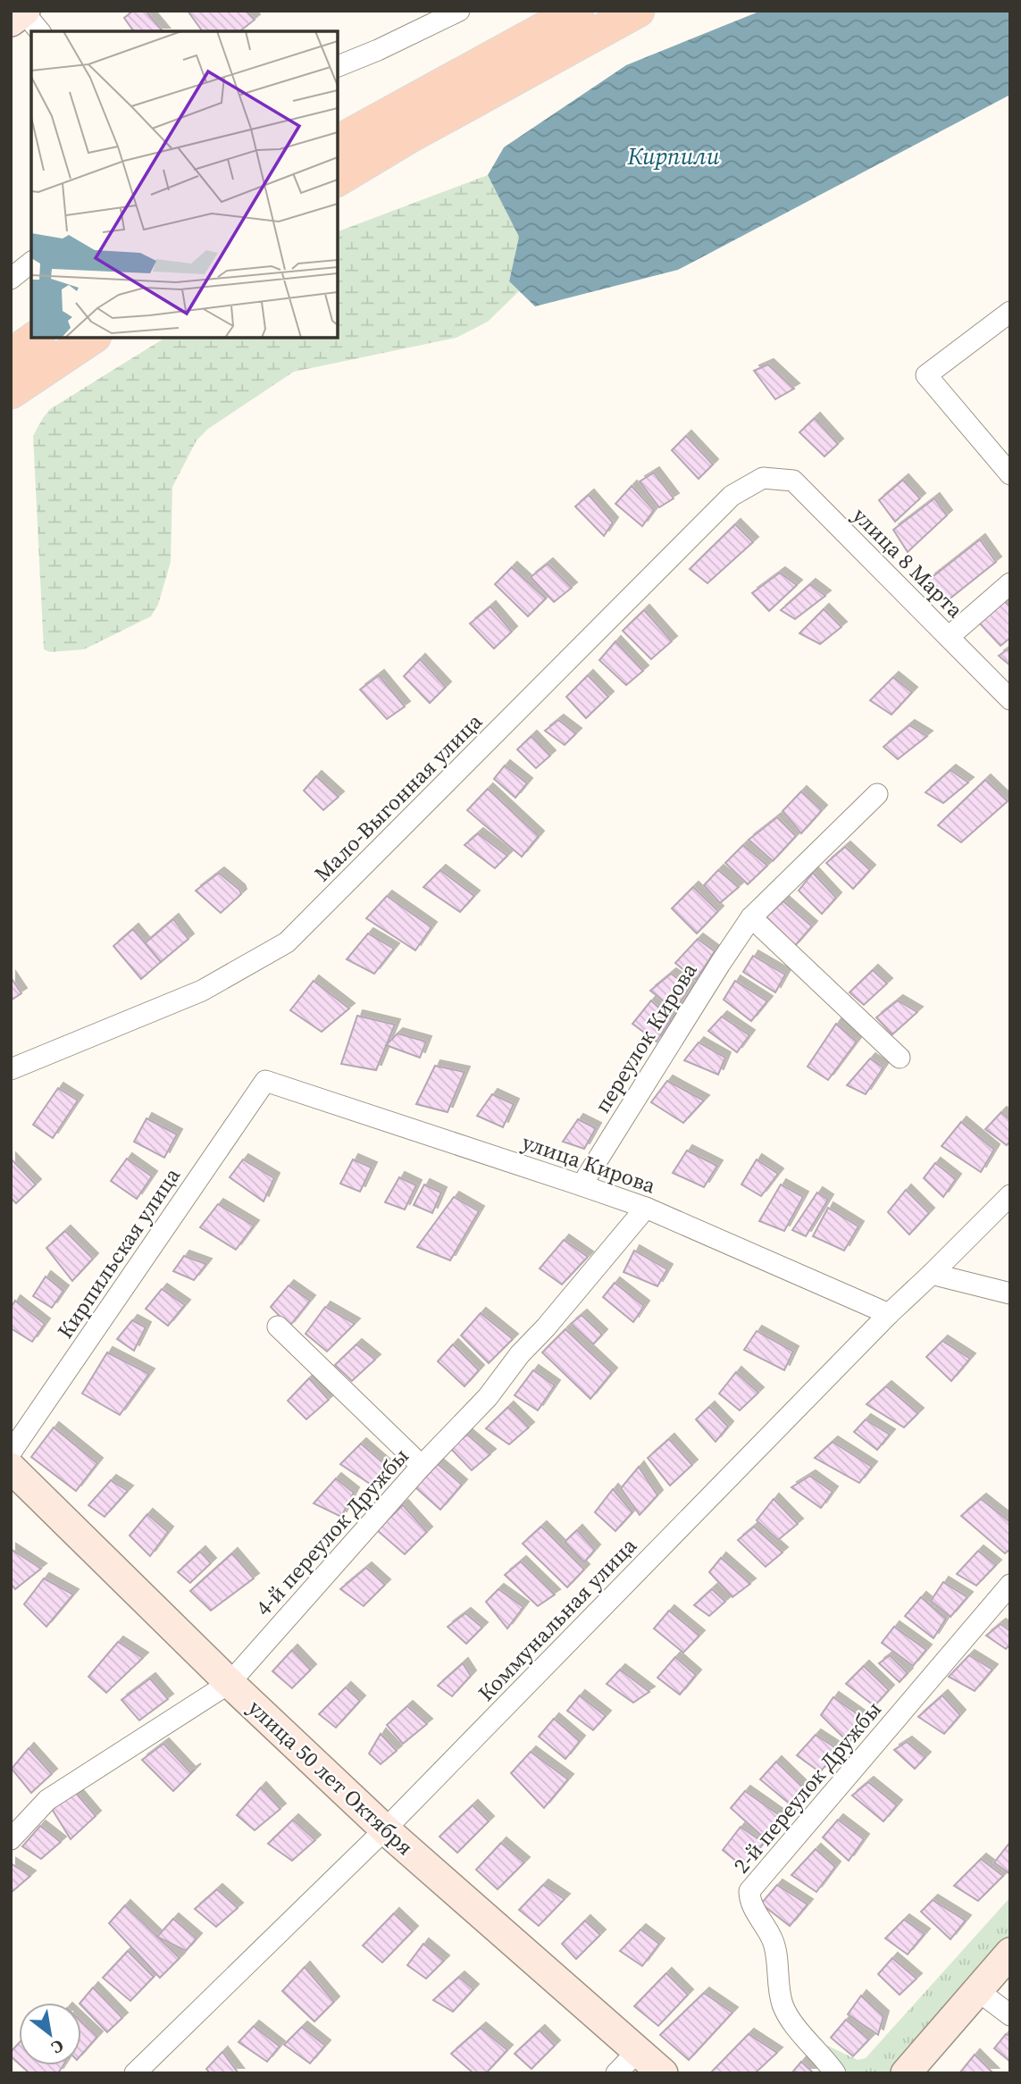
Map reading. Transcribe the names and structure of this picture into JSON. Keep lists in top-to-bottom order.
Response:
{
  "streets": {
    "main road": ["улица 50 лет Октября"],
    "street": [
      "улица 8 Марта",
      "Мало-Выгонная улица",
      "переулок Кирова",
      "улица Кирова",
      "Кирпильская улица",
      "4-й переулок Дружбы",
      "Коммунальная улица",
      "2-й переулок Дружбы"
    ]
  },
  "crossings": [
    ["улица 8 Марта", "Мало-Выгонная улица"],
    ["переулок Кирова", "улица Кирова"],
    ["улица Кирова", "Кирпильская улица"],
    ["улица Кирова", "4-й переулок Дружбы"],
    ["улица Кирова", "Коммунальная улица"],
    ["4-й переулок Дружбы", "улица 50 лет Октября"],
    ["Коммунальная улица", "улица 50 лет Октября"]
  ],
  "water": ["Кирпили"],
  "north": "bottom right"
}
